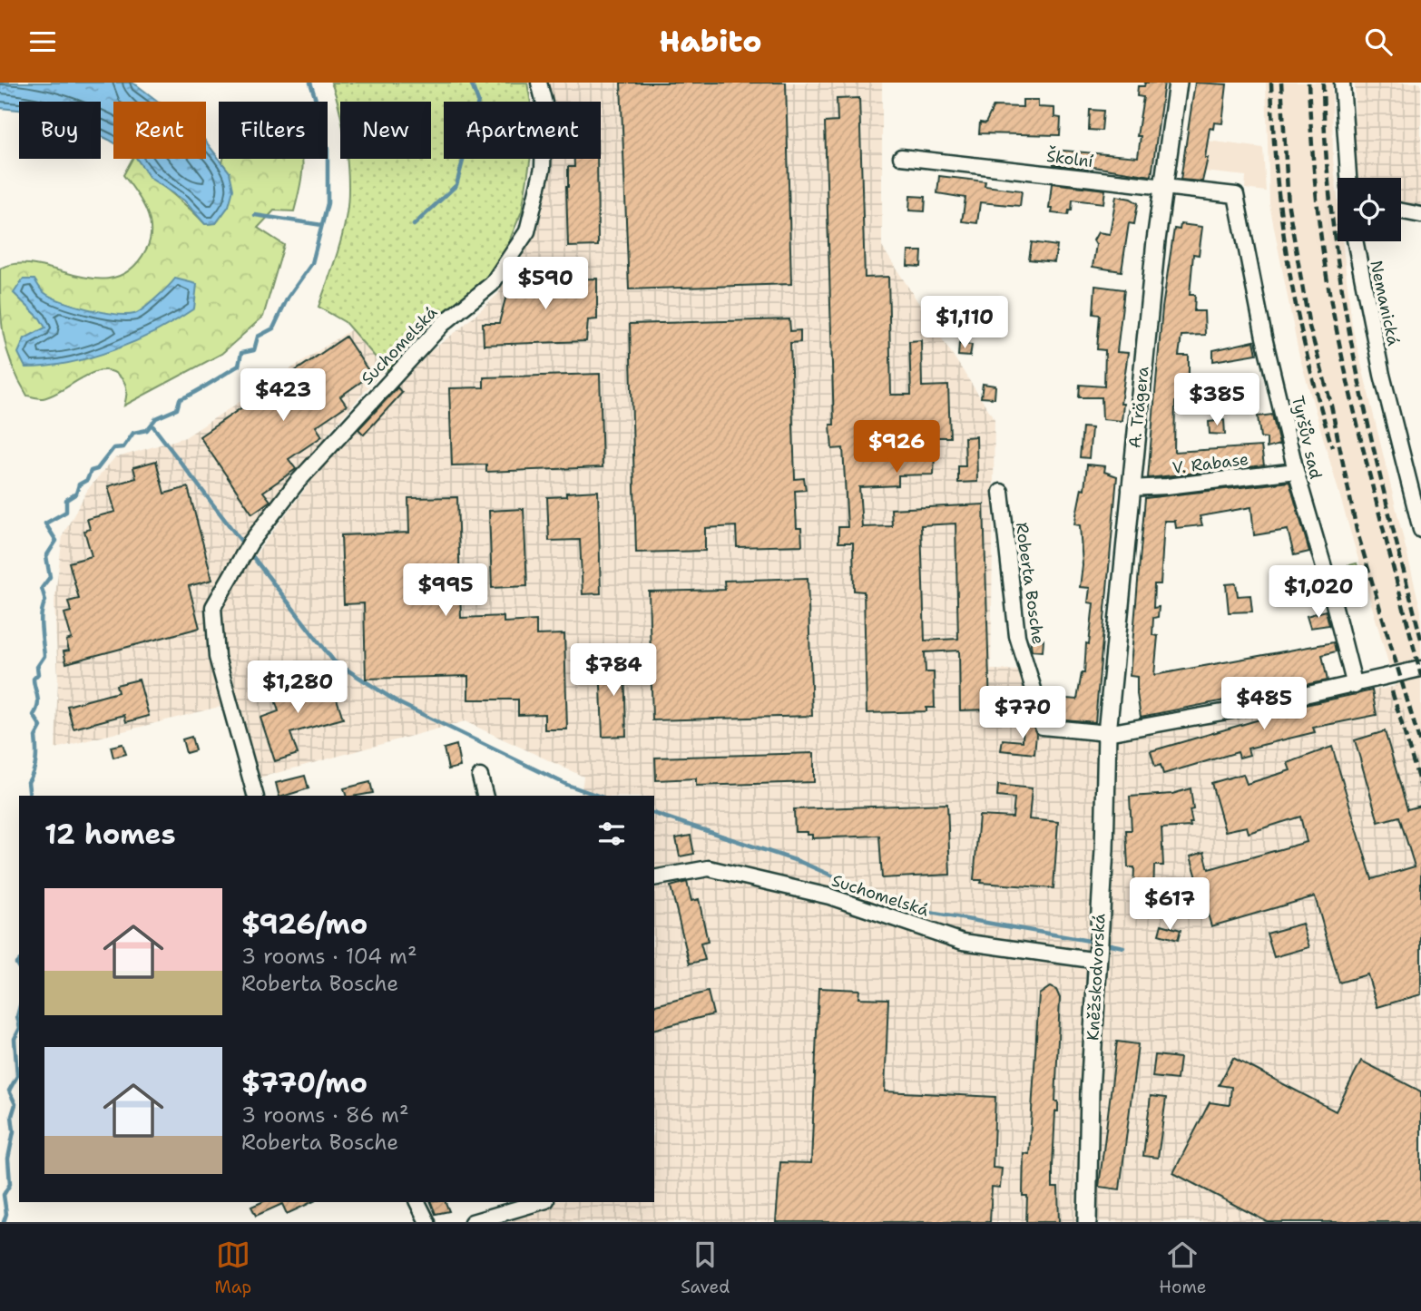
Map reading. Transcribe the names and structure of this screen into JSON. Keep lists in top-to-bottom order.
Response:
{
  "streets": {
    "street": [
      "Školní",
      "Nemanická",
      "Suchomelská",
      "A. Trägera",
      "Tyršův sad",
      "V. Rabase",
      "Roberta Bosche",
      "Kněžskodvorská"
    ]
  },
  "crossings": [
    ["Školní", "A. Trägera"],
    ["Školní", "Tyršův sad"],
    ["Suchomelská", "Kněžskodvorská"],
    ["A. Trägera", "V. Rabase"],
    ["A. Trägera", "Roberta Bosche"],
    ["A. Trägera", "Kněžskodvorská"],
    ["Tyršův sad", "V. Rabase"],
    ["Roberta Bosche", "Kněžskodvorská"]
  ],
  "page": {
    "header": "Habito",
    "chip": [
      "Buy",
      "Rent",
      "Filters",
      "New",
      "Apartment"
    ],
    "price": [
      "$590",
      "$1,110",
      "$423",
      "$385",
      "$926",
      "$995",
      "$1,020",
      "$784",
      "$1,280",
      "$485",
      "$770",
      "$617"
    ],
    "heading": "12 homes",
    "list": [
      {
        "name": "$926/mo",
        "note": "3 rooms · 104 m² · Roberta Bosche"
      },
      {
        "name": "$770/mo",
        "note": "3 rooms · 86 m² · Roberta Bosche"
      }
    ],
    "tabs": ["Map", "Saved", "Home"]
  }
}
